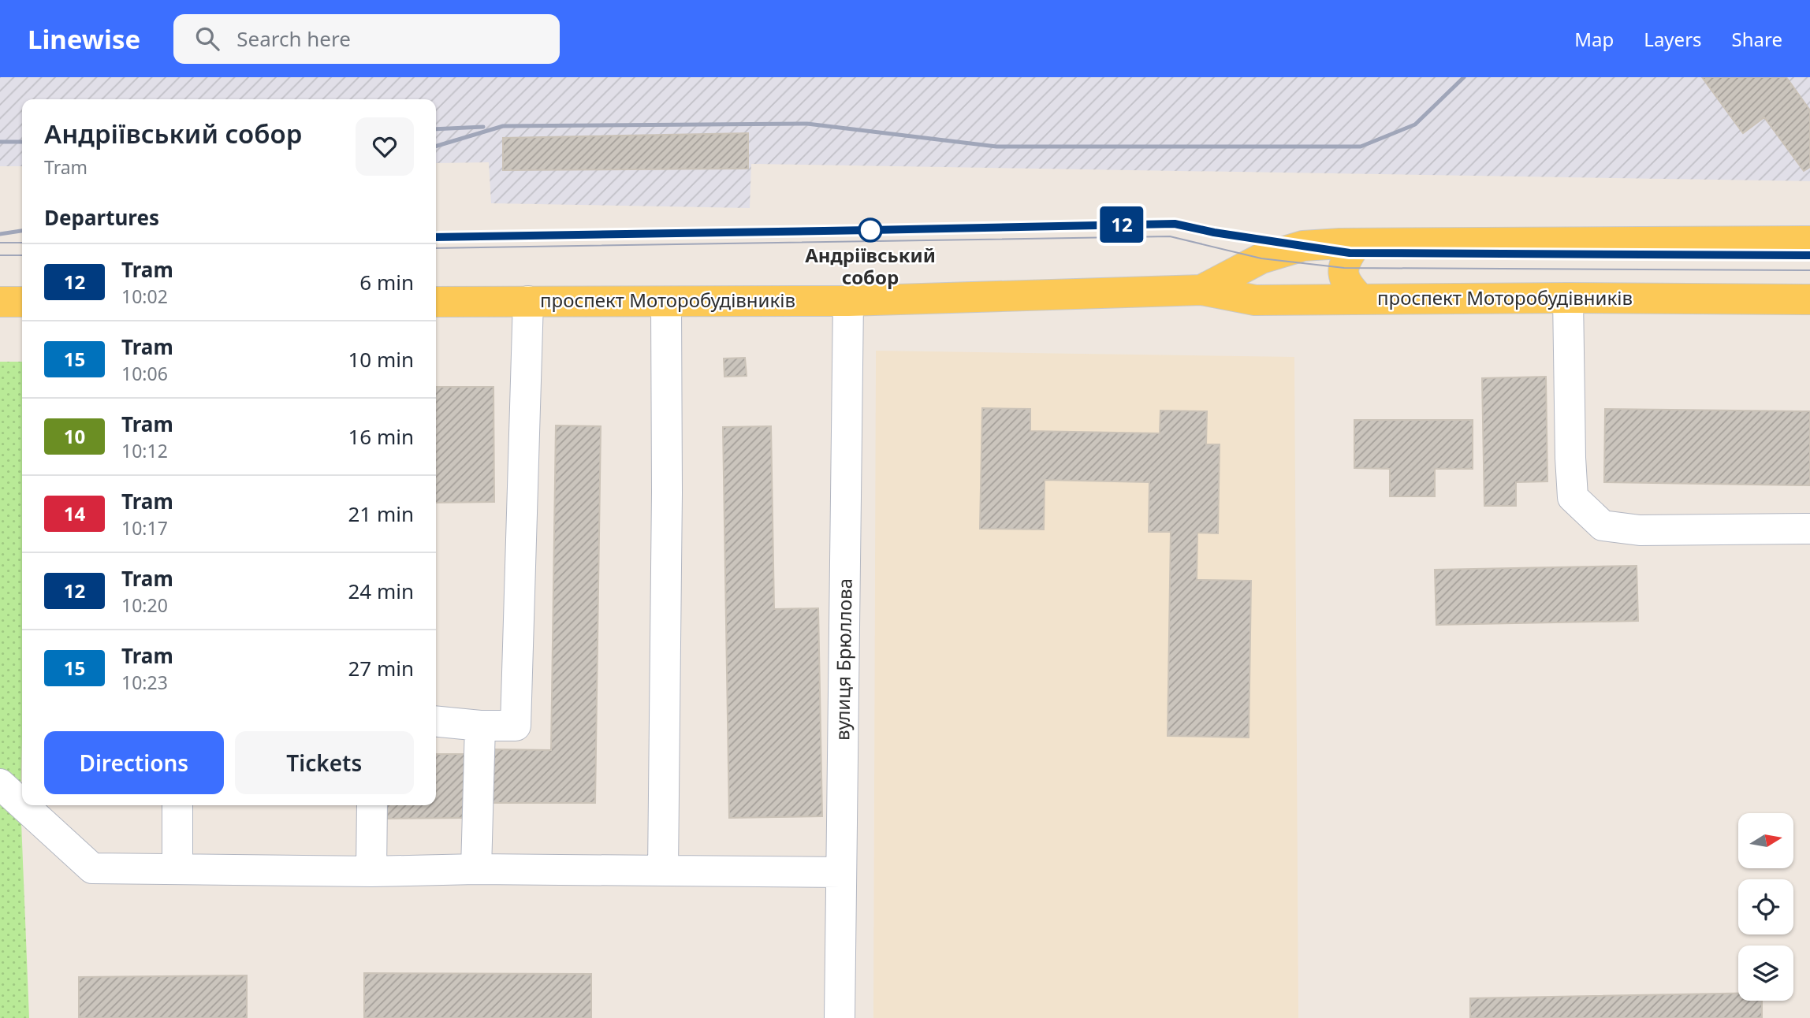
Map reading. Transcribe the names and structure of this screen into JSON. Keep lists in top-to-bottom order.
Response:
{
  "streets": {
    "main road": ["проспект Моторобудівників"],
    "street": ["вулиця Брюллова"]
  },
  "crossings": [
    ["проспект Моторобудівників", "вулиця Брюллова"]
  ],
  "places": ["Андріївський собор"],
  "lines": ["tram line 12"],
  "north": "right",
  "page": {
    "header": "Linewise",
    "search": "Search here",
    "nav": ["Map", "Layers", "Share"],
    "on_map": "12",
    "heading": [
      ["Андріївський собор", "Tram"],
      "Departures"
    ],
    "list": [
      {
        "mark": "12",
        "name": "Tram",
        "note": "10:02",
        "value": "6 min"
      },
      {
        "mark": "15",
        "name": "Tram",
        "note": "10:06",
        "value": "10 min"
      },
      {
        "mark": "10",
        "name": "Tram",
        "note": "10:12",
        "value": "16 min"
      },
      {
        "mark": "14",
        "name": "Tram",
        "note": "10:17",
        "value": "21 min"
      },
      {
        "mark": "12",
        "name": "Tram",
        "note": "10:20",
        "value": "24 min"
      },
      {
        "mark": "15",
        "name": "Tram",
        "note": "10:23",
        "value": "27 min"
      }
    ],
    "buttons": ["Directions", "Tickets"]
  }
}
